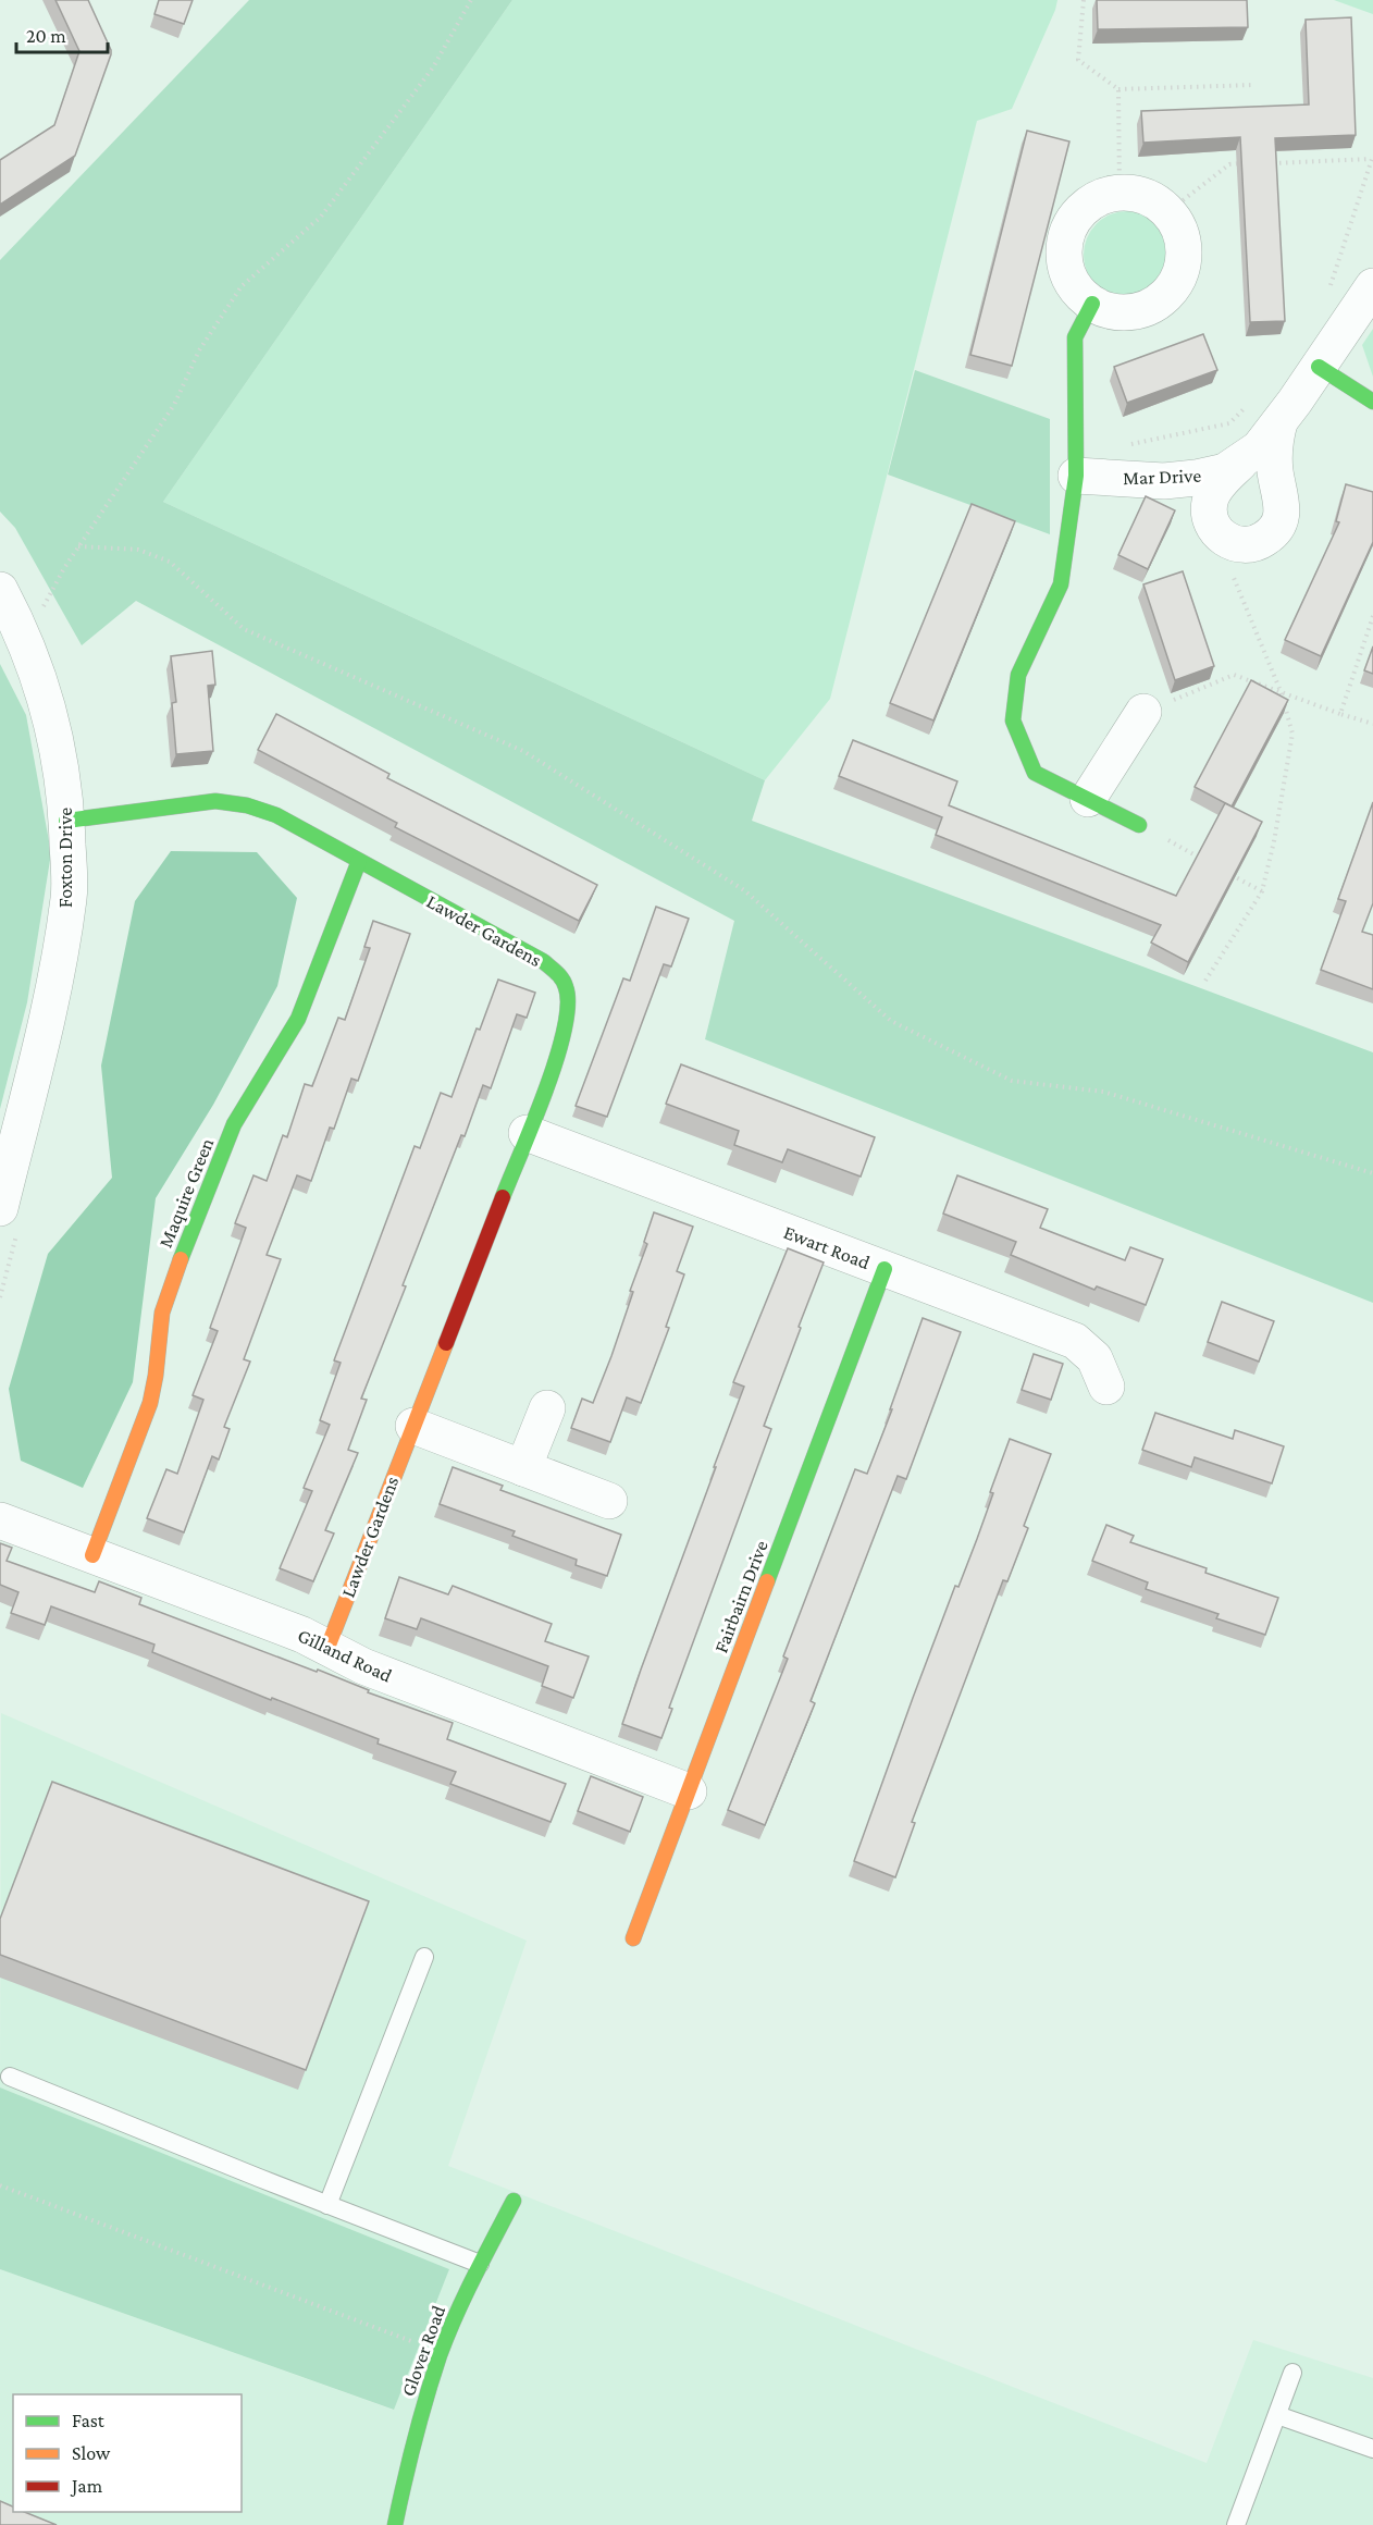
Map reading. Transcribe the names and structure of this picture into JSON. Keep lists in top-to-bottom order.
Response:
{
  "streets": {
    "street": [
      "Mar Drive",
      "Foxton Drive",
      "Lawder Gardens",
      "Maquire Green",
      "Ewart Road",
      "Fairbairn Drive",
      "Gilland Road",
      "Glover Road"
    ]
  },
  "crossings": [
    ["Foxton Drive", "Lawder Gardens"],
    ["Lawder Gardens", "Maquire Green"],
    ["Lawder Gardens", "Ewart Road"],
    ["Lawder Gardens", "Gilland Road"],
    ["Maquire Green", "Gilland Road"],
    ["Ewart Road", "Fairbairn Drive"],
    ["Fairbairn Drive", "Gilland Road"]
  ],
  "legend": ["Fast", "Slow", "Jam"],
  "scale_bar": "20 m"
}
